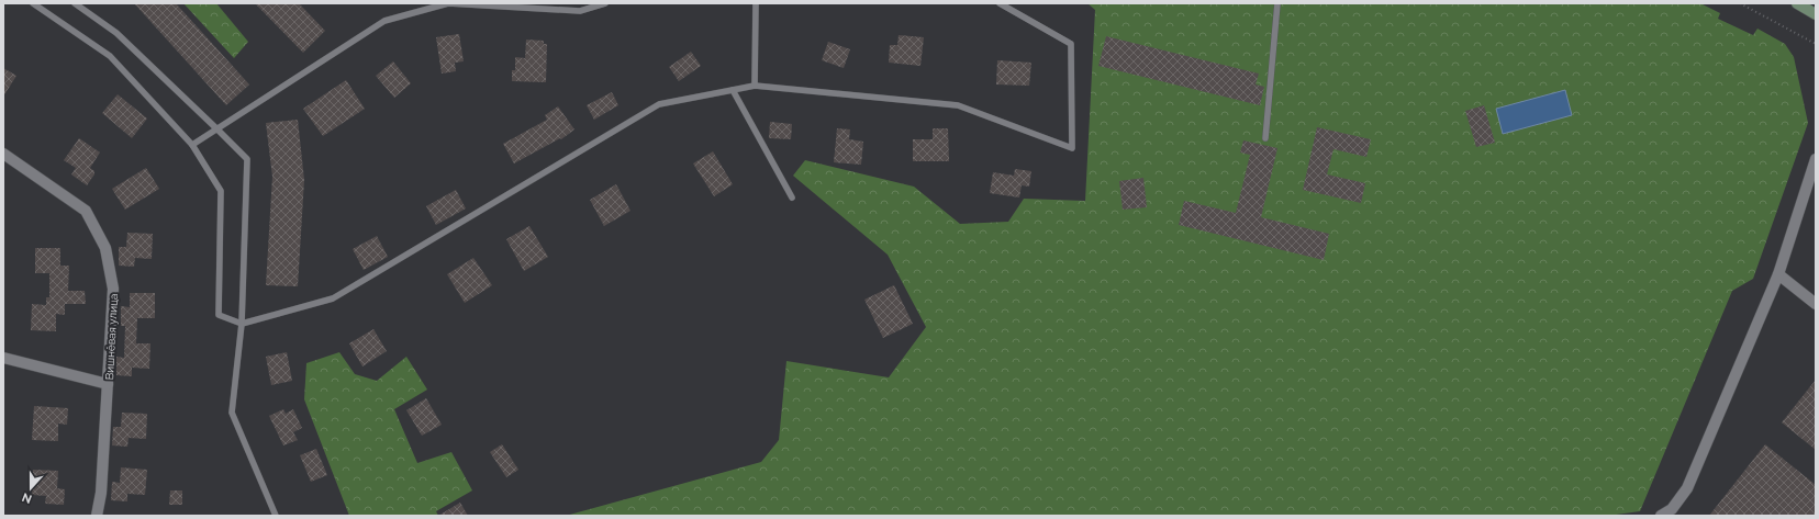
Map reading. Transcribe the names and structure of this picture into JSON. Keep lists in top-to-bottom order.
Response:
{
  "streets": {
    "street": ["Вишнёвая улица"]
  },
  "north": "bottom"
}
